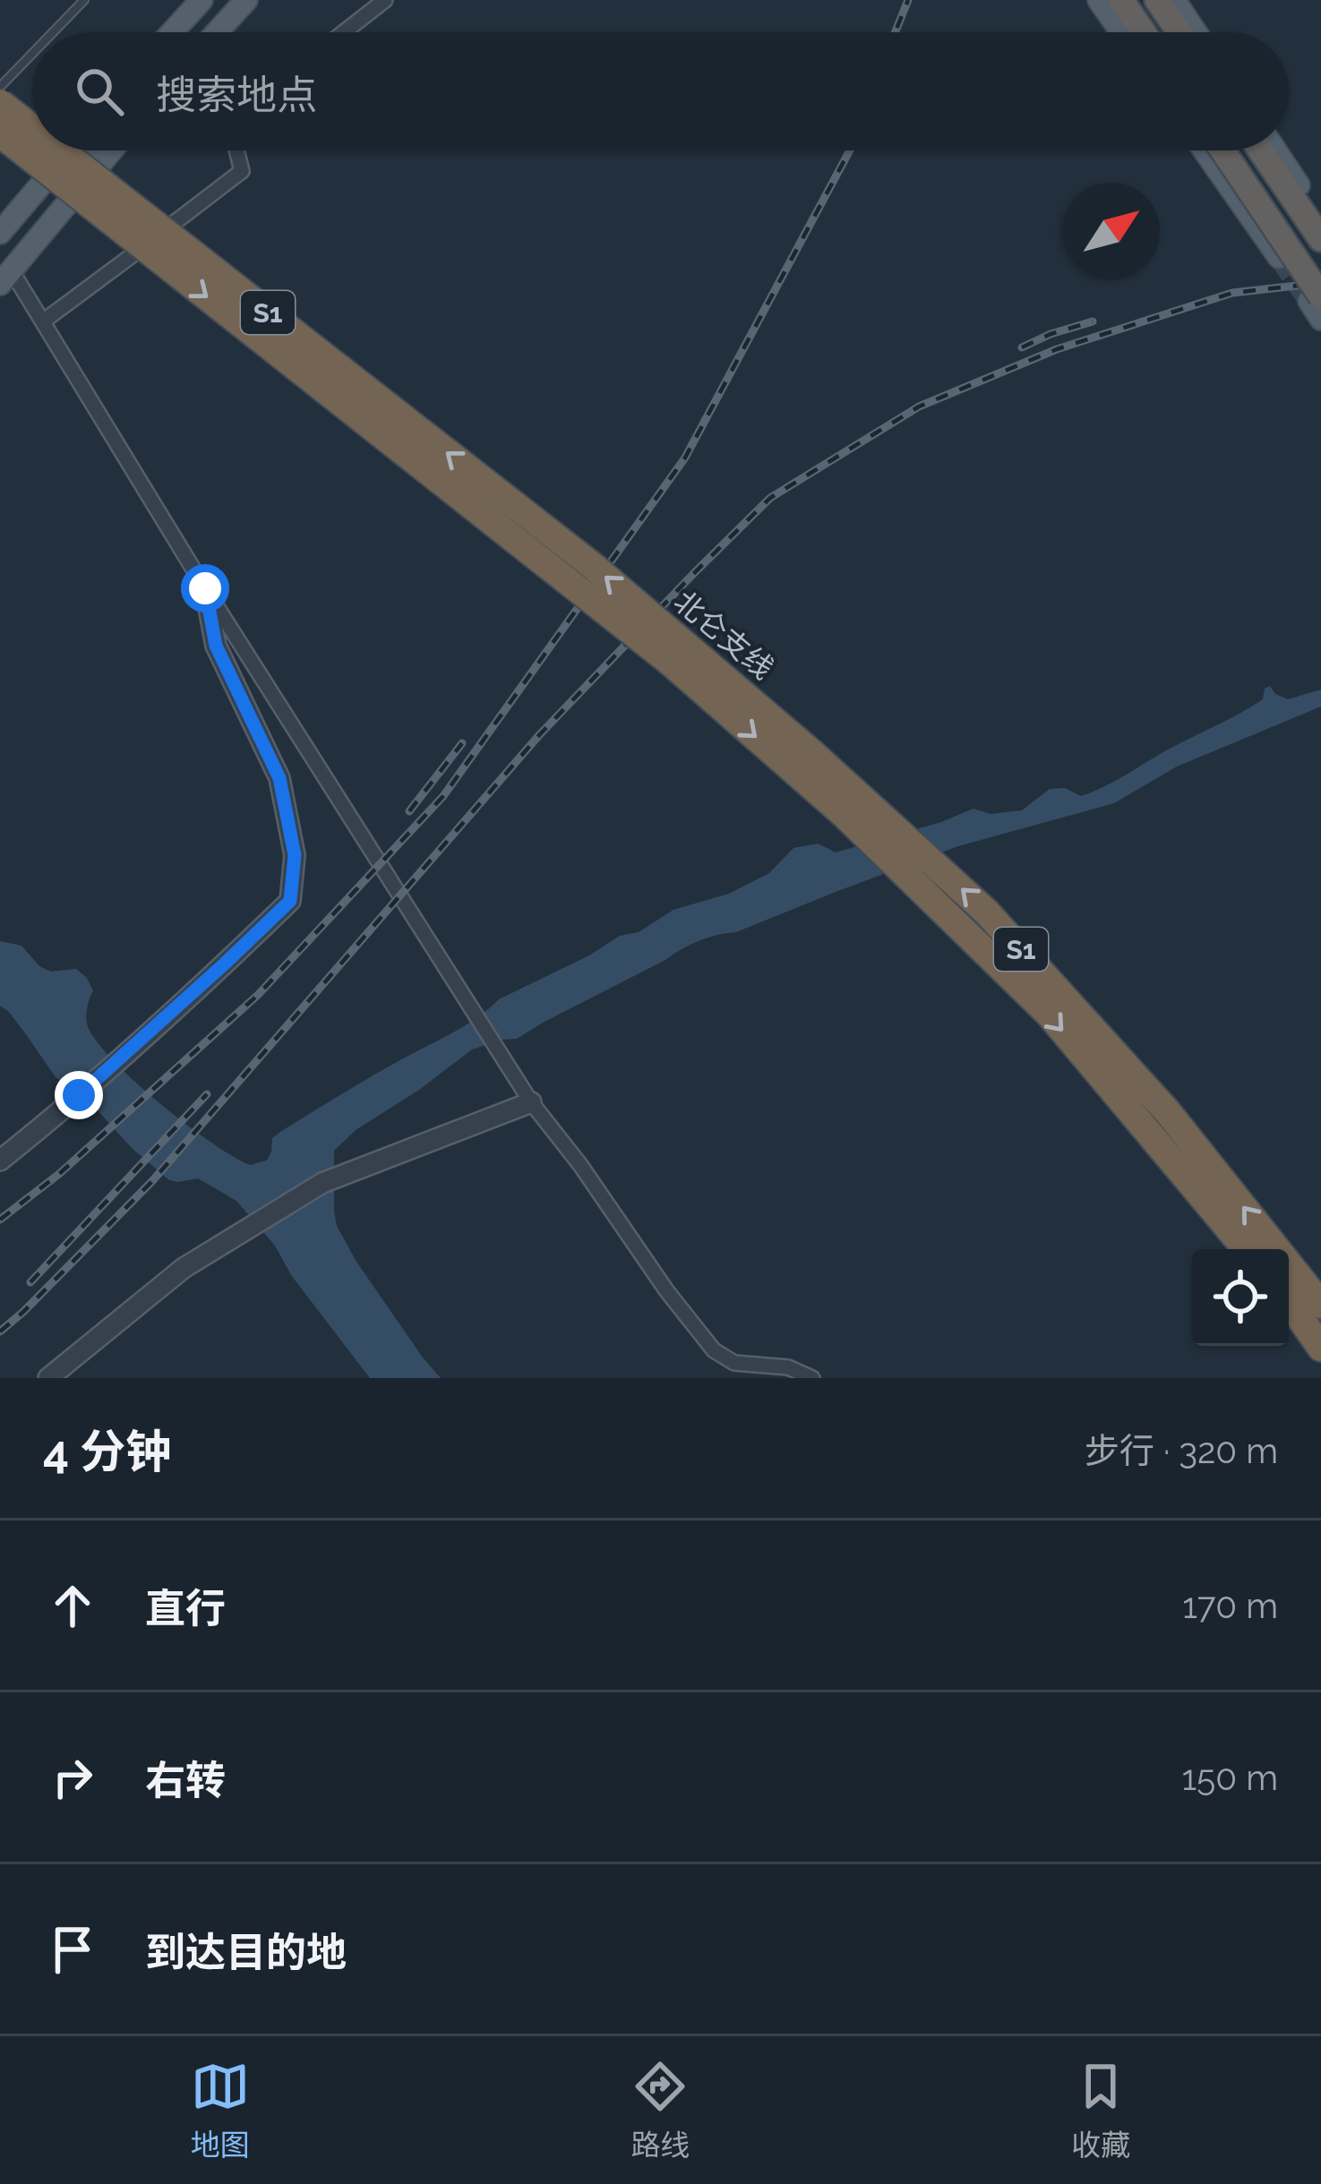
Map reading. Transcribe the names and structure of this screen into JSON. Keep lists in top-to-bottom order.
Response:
{
  "streets": {
    "highway": ["S1", "北仑支线"]
  },
  "north": "top right",
  "page": {
    "search": "搜索地点",
    "heading": ["4 分钟", "步行 · 320 m"],
    "list": [
      ["直行", "170 m"],
      ["右转", "150 m"],
      "到达目的地"
    ],
    "nav": ["地图", "路线", "收藏"]
  }
}
